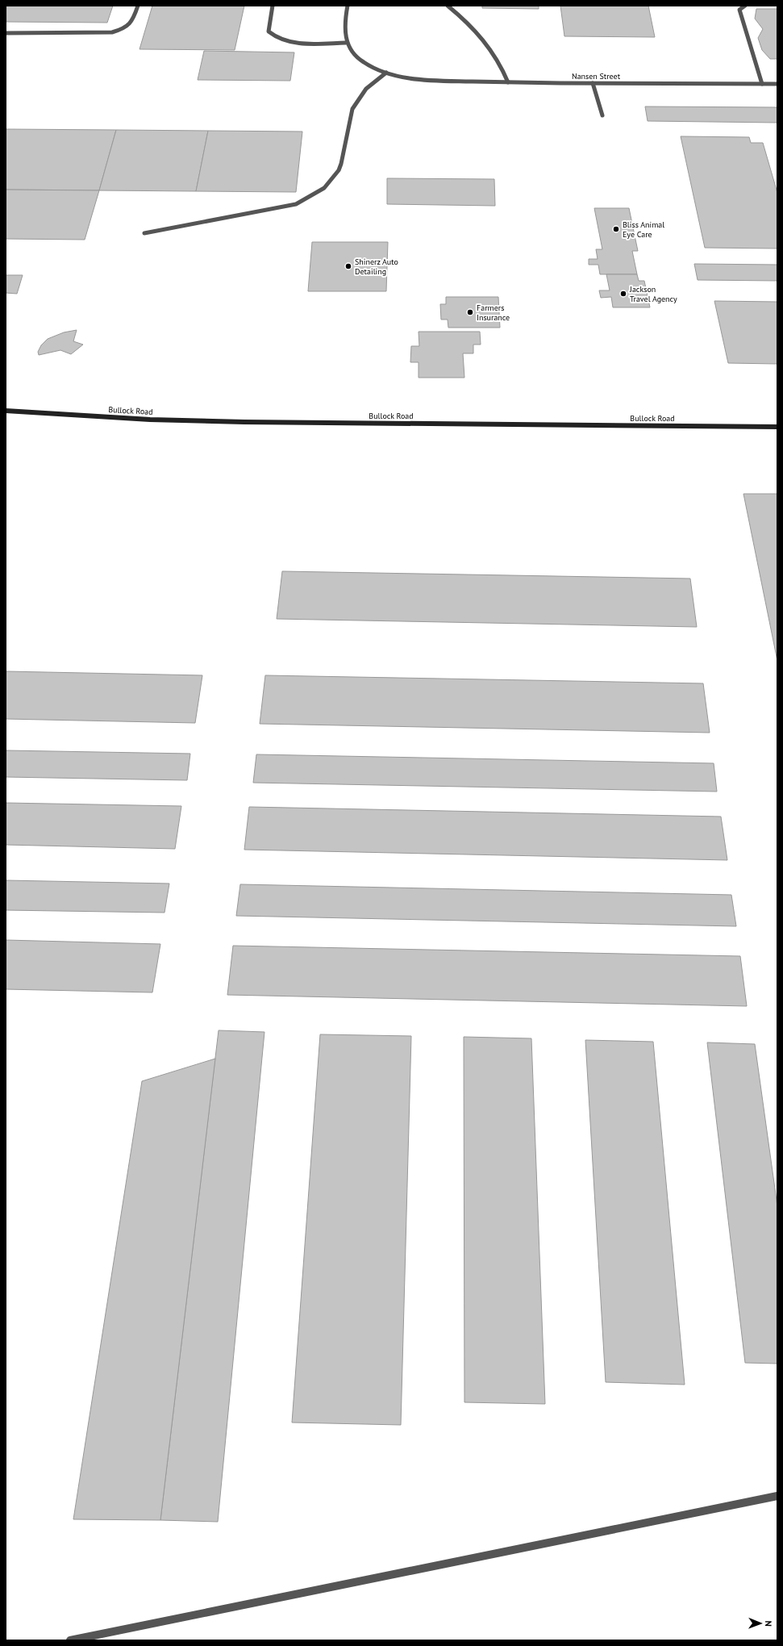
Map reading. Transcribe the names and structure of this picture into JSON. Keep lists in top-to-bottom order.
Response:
{
  "streets": {
    "street": ["Nansen Street", "Bullock Road"]
  },
  "places": [
    "Bliss Animal Eye Care",
    "Shinerz Auto Detailing",
    "Jackson Travel Agency",
    "Farmers Insurance"
  ],
  "north": "right"
}
